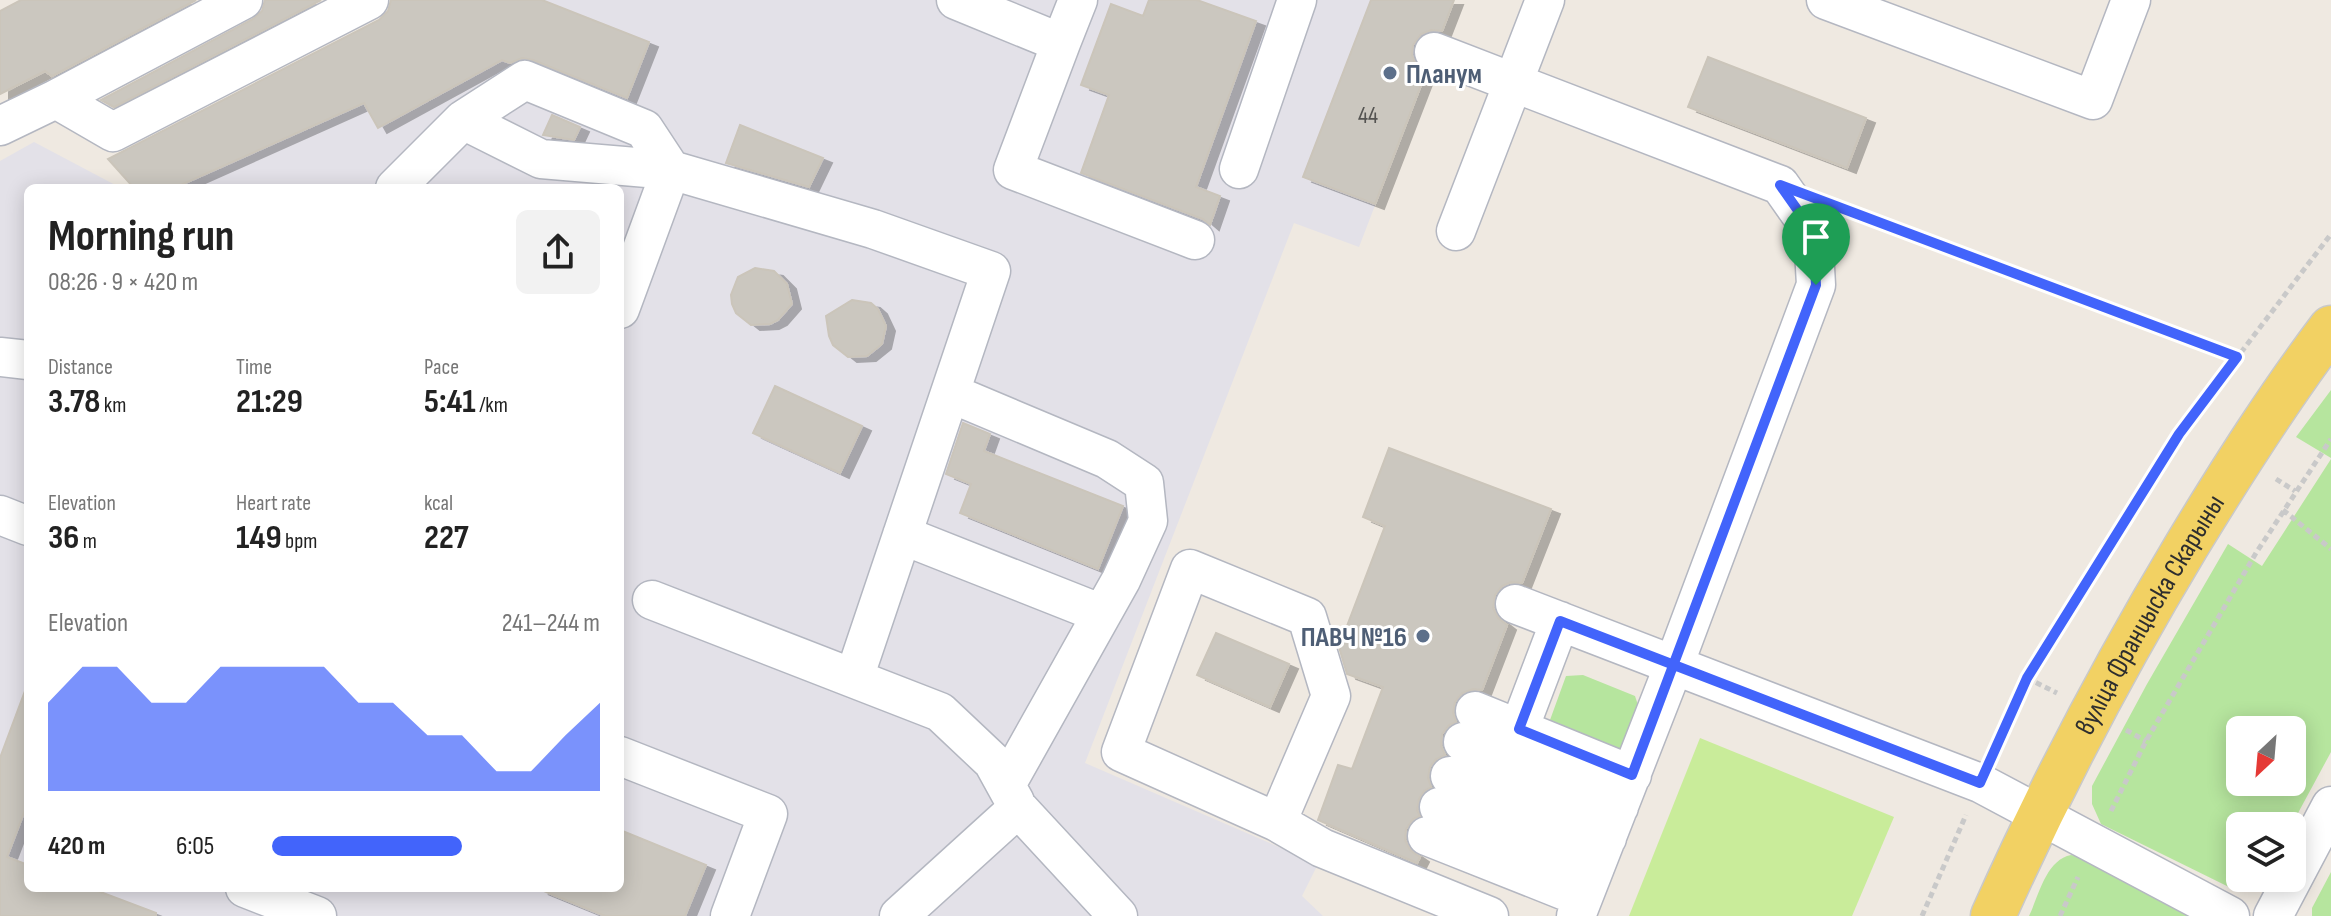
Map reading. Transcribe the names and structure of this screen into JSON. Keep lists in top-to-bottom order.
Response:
{
  "streets": {
    "main road": ["вуліца Францыска Скарыны"]
  },
  "places": ["Планум", "ПАВЧ №16"],
  "house_numbers": ["44"],
  "north": "bottom left",
  "page": {
    "heading": ["Morning run", "08:26 · 9 × 420 m"],
    "stats": [
      ["Distance", "3.78 km"],
      ["Time", "21:29"],
      ["Pace", "5:41 /km"],
      ["Elevation", "36 m"],
      ["Heart rate", "149 bpm"],
      ["kcal", "227"]
    ],
    "chart": ["Elevation", "241–244 m"],
    "list": [
      {
        "name": "420 m",
        "note": "6:05"
      }
    ]
  }
}
